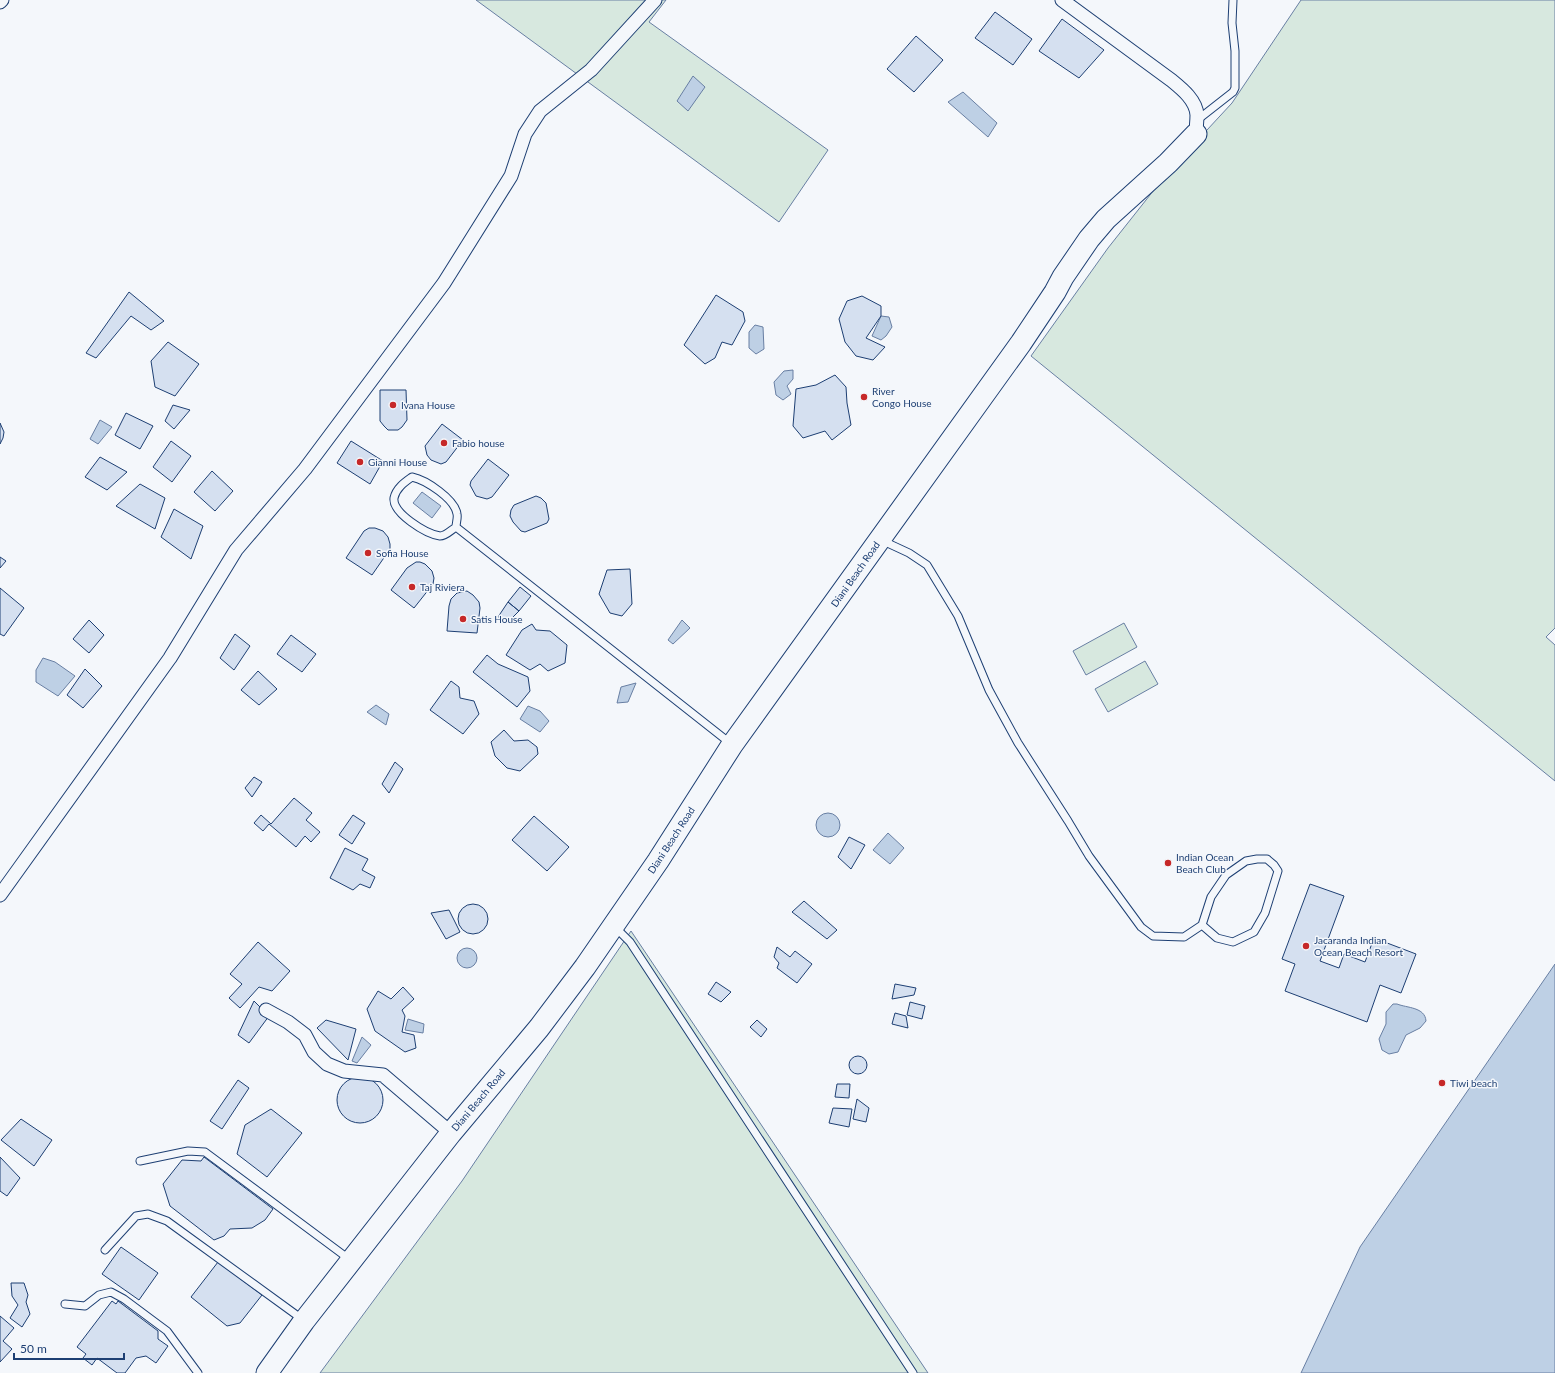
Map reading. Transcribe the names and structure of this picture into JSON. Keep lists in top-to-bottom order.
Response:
{
  "streets": {
    "main road": ["Diani Beach Road"]
  },
  "places": [
    "River Congo House",
    "Ivana House",
    "Fabio house",
    "Gianni House",
    "Sofia House",
    "Taj Riviera",
    "Satis House",
    "Indian Ocean Beach Club",
    "Jacaranda Indian Ocean Beach Resort",
    "Tiwi beach"
  ],
  "scale_bar": "50 m"
}
